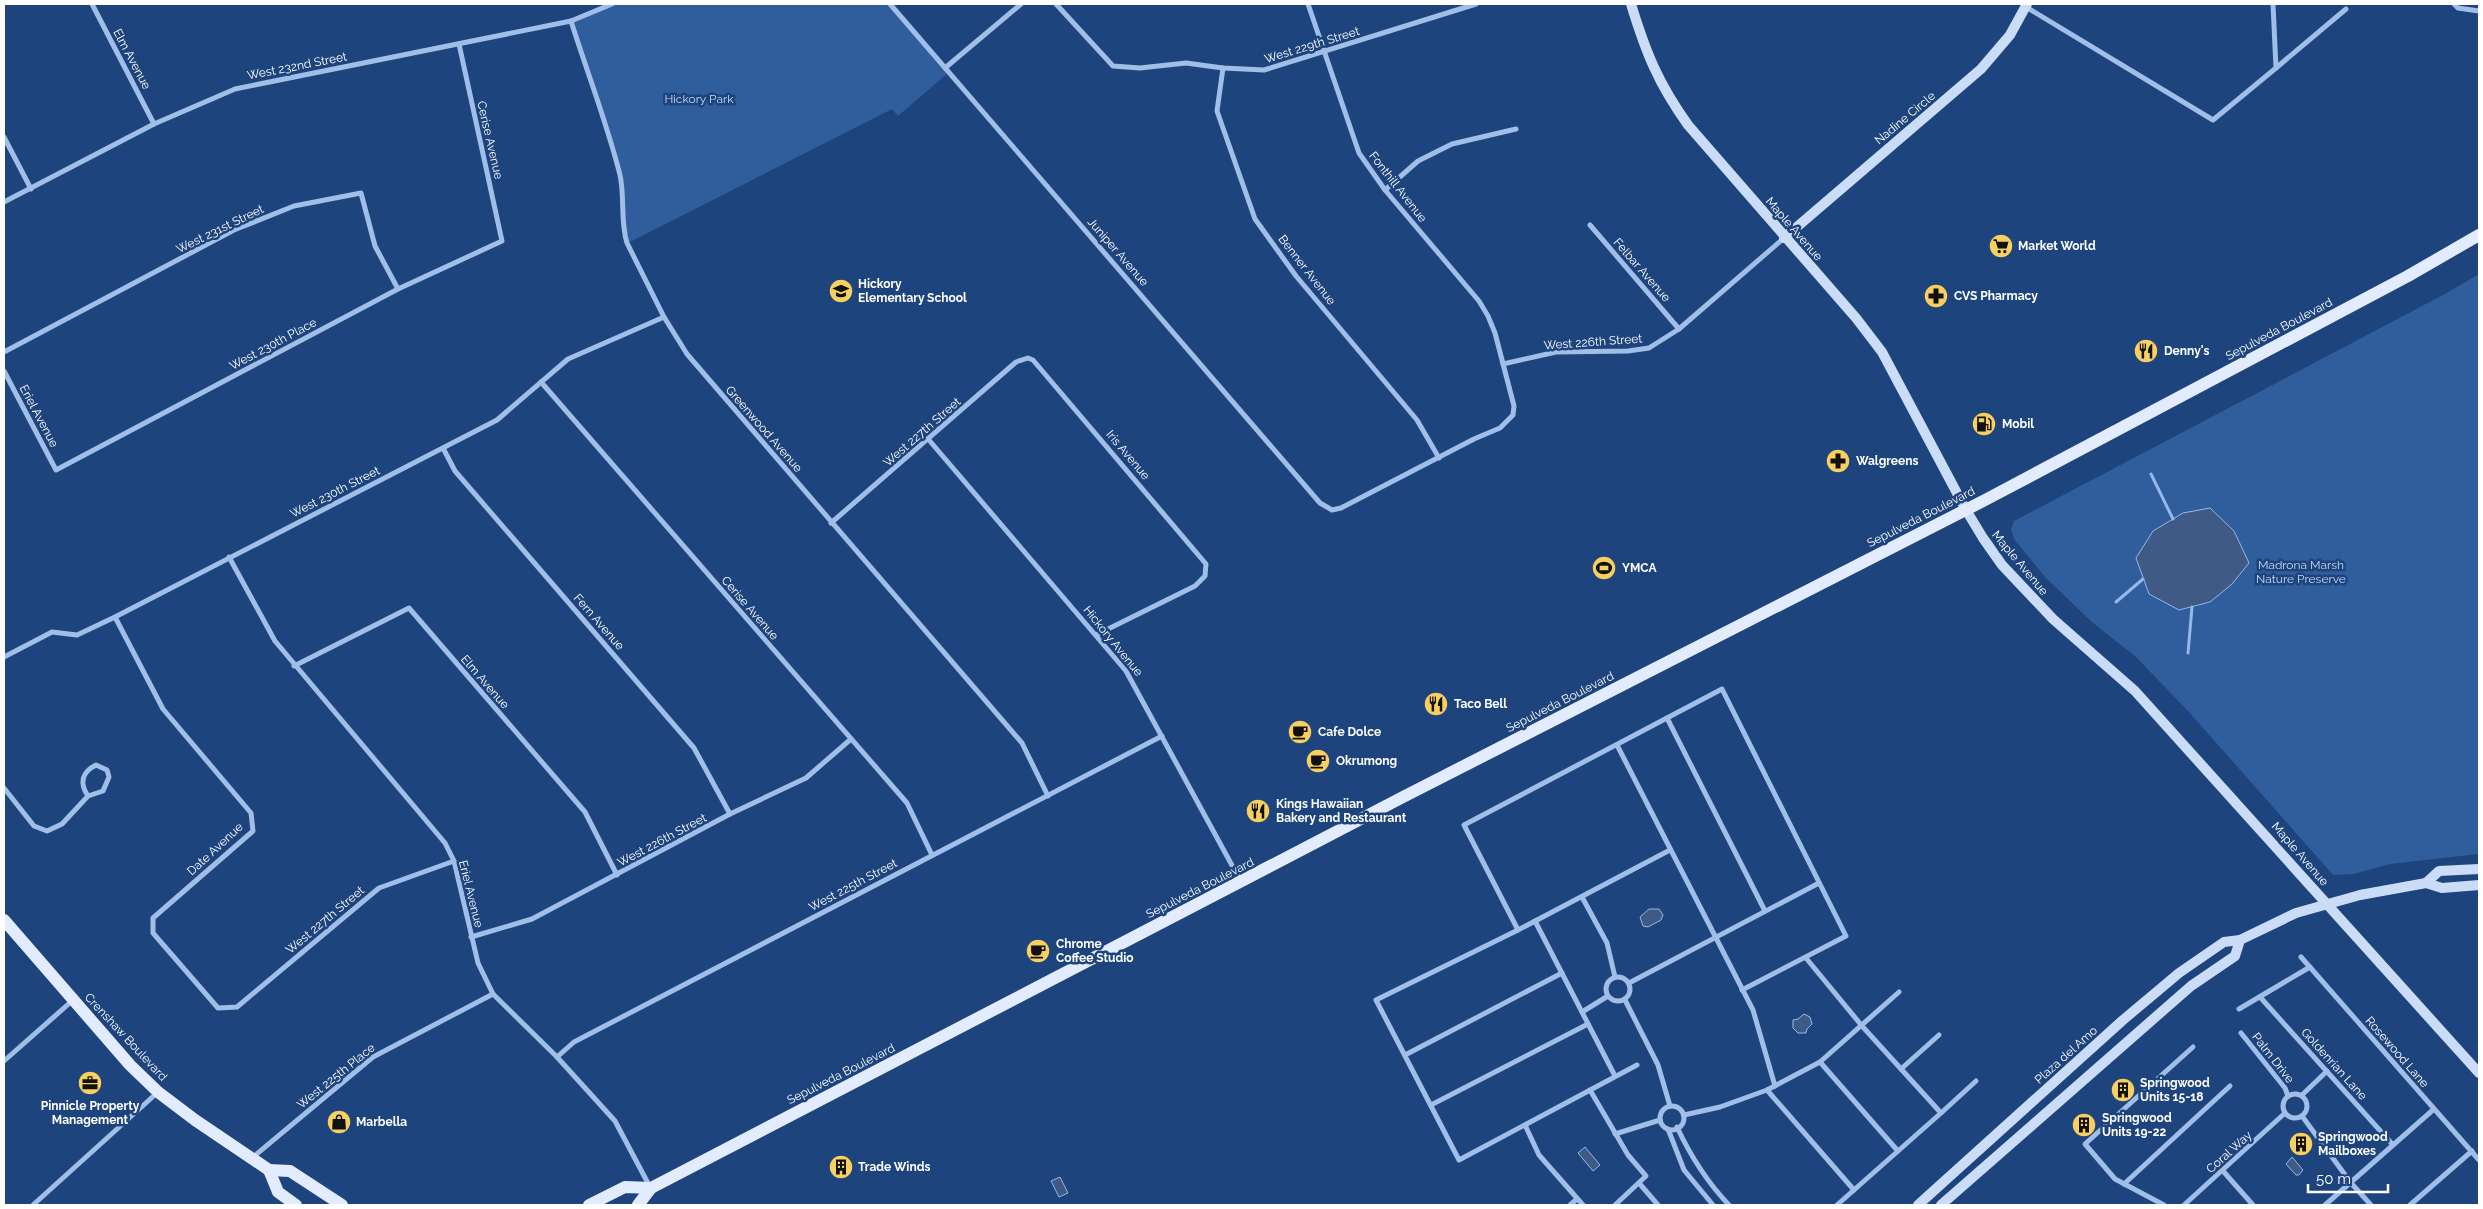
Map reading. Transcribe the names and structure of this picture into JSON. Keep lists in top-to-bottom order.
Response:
{
  "streets": {
    "main road": ["Sepulveda Boulevard", "Crenshaw Boulevard"],
    "street": [
      "West 229th Street",
      "Elm Avenue",
      "West 232nd Street",
      "Nadine Circle",
      "Cerise Avenue",
      "Fonthill Avenue",
      "West 231st Street",
      "Maple Avenue",
      "Juniper Avenue",
      "Benner Avenue",
      "Felbar Avenue",
      "West 226th Street",
      "West 230th Place",
      "Eriel Avenue",
      "Greenwood Avenue",
      "West 227th Street",
      "Iris Avenue",
      "West 230th Street",
      "Fern Avenue",
      "Hickory Avenue",
      "Date Avenue",
      "West 225th Street",
      "Rosewood Lane",
      "Plaza del Amo",
      "Palm Drive",
      "Goldenrian Lane",
      "West 225th Place",
      "Coral Way"
    ]
  },
  "crossings": [
    ["West 229th Street", "Fonthill Avenue"],
    ["West 229th Street", "Benner Avenue"],
    ["Elm Avenue", "West 232nd Street"],
    ["Elm Avenue", "West 226th Street"],
    ["Elm Avenue", "Eriel Avenue"],
    ["West 232nd Street", "Cerise Avenue"],
    ["West 232nd Street", "Greenwood Avenue"],
    ["Nadine Circle", "Maple Avenue"],
    ["Nadine Circle", "West 226th Street"],
    ["Cerise Avenue", "West 226th Street"],
    ["Cerise Avenue", "West 230th Place"],
    ["Cerise Avenue", "West 230th Street"],
    ["Cerise Avenue", "West 225th Street"],
    ["Fonthill Avenue", "West 226th Street"],
    ["West 231st Street", "West 230th Place"],
    ["Maple Avenue", "Sepulveda Boulevard"],
    ["Maple Avenue", "West 226th Street"],
    ["Maple Avenue", "Plaza del Amo"],
    ["Juniper Avenue", "Benner Avenue"],
    ["Felbar Avenue", "West 226th Street"],
    ["Sepulveda Boulevard", "Eriel Avenue"],
    ["Sepulveda Boulevard", "Hickory Avenue"],
    ["West 226th Street", "Eriel Avenue"],
    ["West 226th Street", "Fern Avenue"],
    ["West 230th Place", "Eriel Avenue"],
    ["Eriel Avenue", "West 227th Street"],
    ["Eriel Avenue", "West 230th Street"],
    ["Eriel Avenue", "West 225th Street"],
    ["Eriel Avenue", "West 225th Place"],
    ["Greenwood Avenue", "West 227th Street"],
    ["Greenwood Avenue", "West 230th Street"],
    ["Greenwood Avenue", "West 225th Street"],
    ["West 227th Street", "Iris Avenue"],
    ["West 227th Street", "Hickory Avenue"],
    ["West 227th Street", "Date Avenue"],
    ["Iris Avenue", "Hickory Avenue"],
    ["West 230th Street", "Fern Avenue"],
    ["West 230th Street", "Date Avenue"],
    ["Hickory Avenue", "West 225th Street"],
    ["Crenshaw Boulevard", "West 225th Place"],
    ["Palm Drive", "Coral Way"]
  ],
  "parks": ["Hickory Park", "Madrona Marsh Nature Preserve"],
  "places": {
    "supermarket": ["Market World"],
    "school or university": ["Hickory Elementary School"],
    "pharmacy": ["CVS Pharmacy", "Walgreens"],
    "restaurant": ["Denny's", "Taco Bell", "Kings Hawaiian Bakery and Restaurant"],
    "fuel station": ["Mobil"],
    "sports": ["YMCA"],
    "cafe": ["Cafe Dolce", "Okrumong", "Chrome Coffee Studio"],
    "office": ["Pinnicle Property Management"],
    "building": [
      "Springwood Units 15-18",
      "Springwood Units 19-22",
      "Springwood Mailboxes",
      "Trade Winds"
    ],
    "shop": ["Marbella"]
  },
  "scale_bar": "50 m"
}
